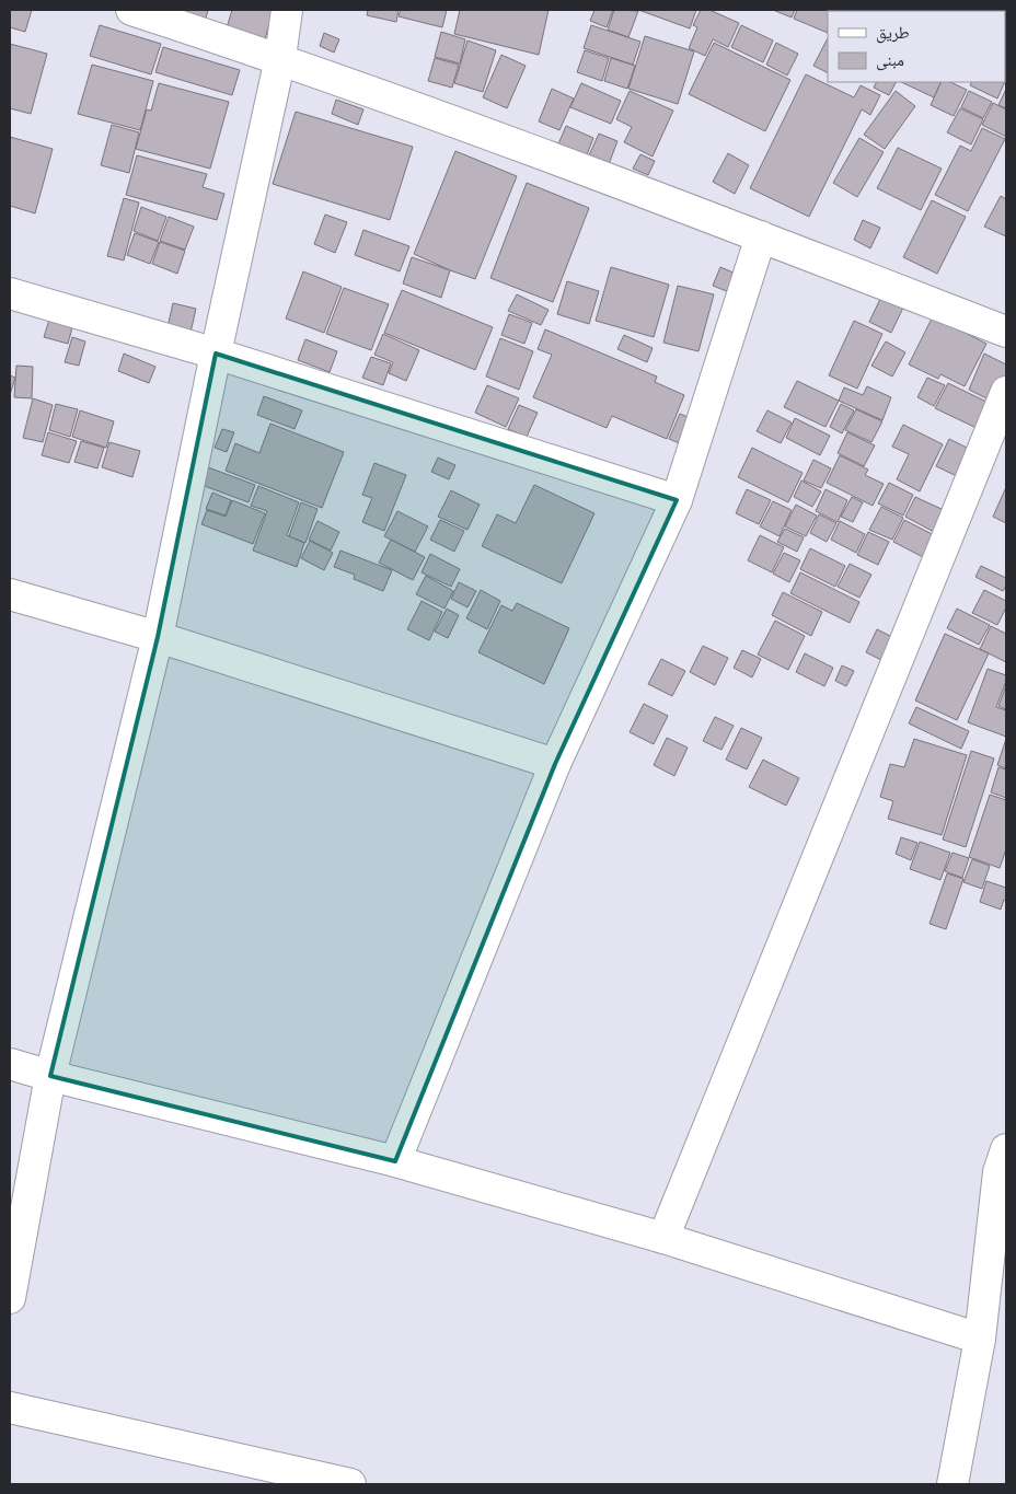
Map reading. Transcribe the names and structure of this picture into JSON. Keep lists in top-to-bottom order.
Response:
{
  "legend": ["طريق", "مبنى"]
}
